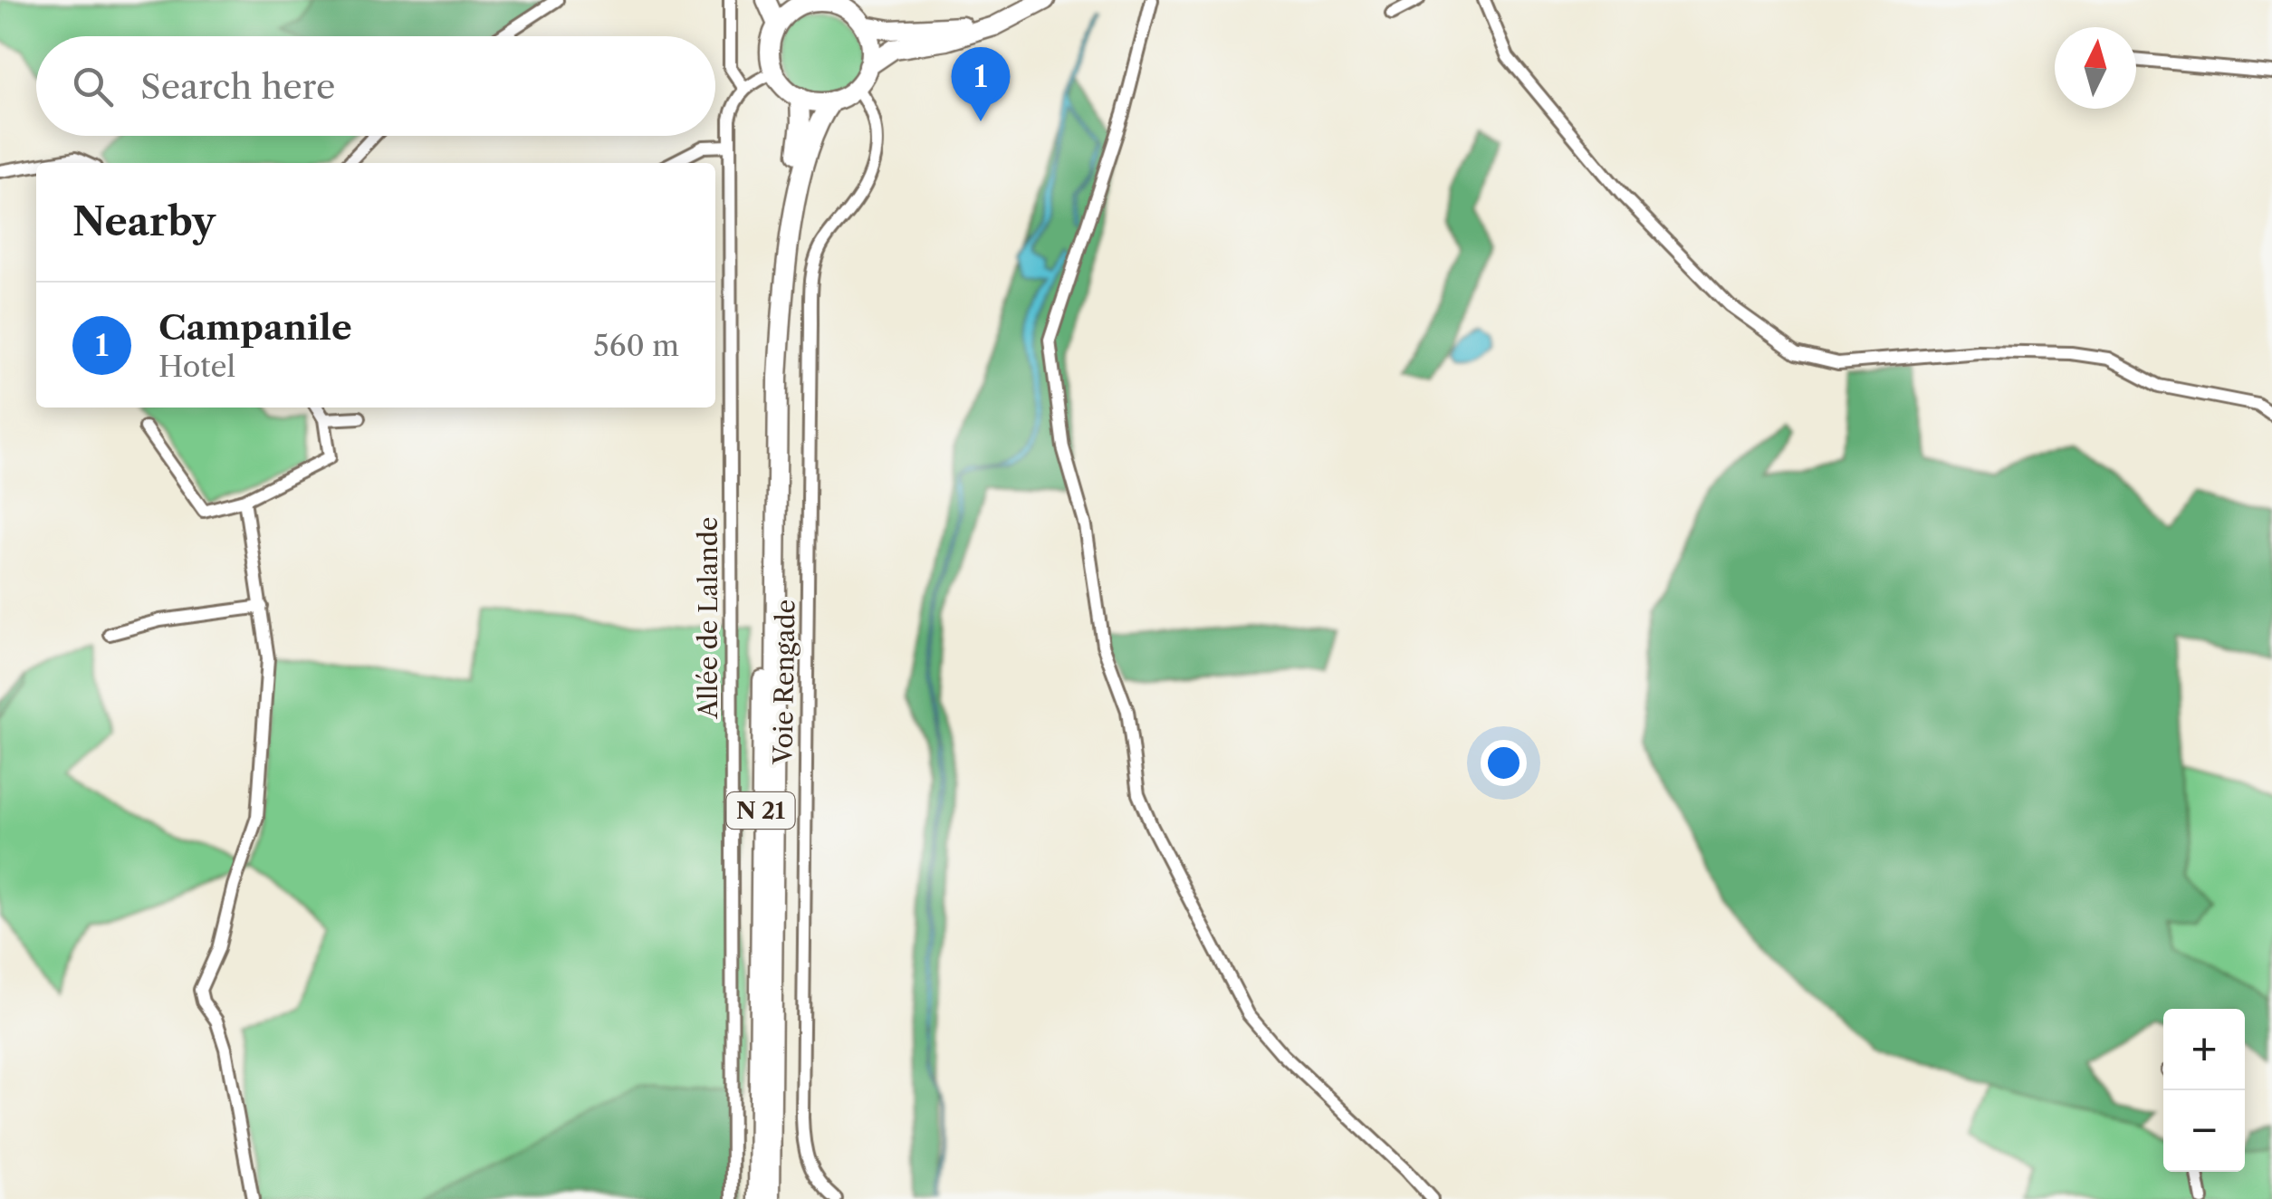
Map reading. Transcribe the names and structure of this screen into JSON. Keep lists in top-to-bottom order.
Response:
{
  "streets": {
    "main road": ["N 21"],
    "street": ["Allée de Lalande", "Voie Rengade"]
  },
  "crossings": [
    ["Voie Rengade", "N 21"]
  ],
  "north": "top",
  "page": {
    "search": "Search here",
    "pins": "1",
    "heading": "Nearby",
    "list": [
      {
        "mark": "1",
        "name": "Campanile",
        "note": "Hotel",
        "value": "560 m"
      }
    ],
    "map_buttons": ["+", "−"]
  }
}
